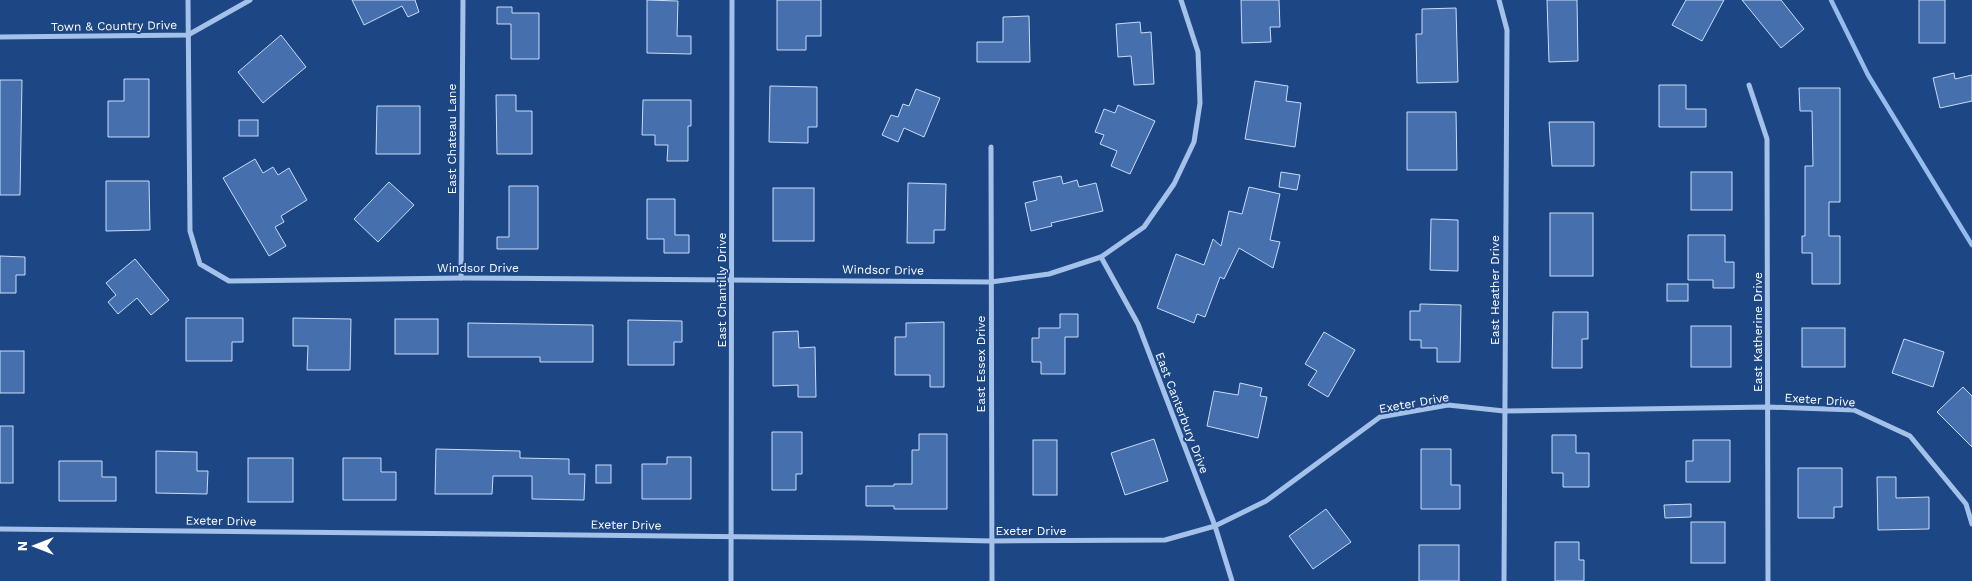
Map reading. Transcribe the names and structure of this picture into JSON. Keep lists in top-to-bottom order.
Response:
{
  "streets": {
    "street": [
      "Town & Country Drive",
      "East Chateau Lane",
      "Windsor Drive",
      "East Chantilly Drive",
      "East Heather Drive",
      "East Katherine Drive",
      "East Essex Drive",
      "Exeter Drive",
      "East Canterbury Drive"
    ]
  },
  "crossings": [
    ["Town & Country Drive", "Windsor Drive"],
    ["East Chateau Lane", "Windsor Drive"],
    ["Windsor Drive", "East Chantilly Drive"],
    ["Windsor Drive", "East Essex Drive"],
    ["Windsor Drive", "East Canterbury Drive"],
    ["East Chantilly Drive", "Exeter Drive"],
    ["East Heather Drive", "Exeter Drive"],
    ["East Katherine Drive", "Exeter Drive"],
    ["East Essex Drive", "Exeter Drive"],
    ["Exeter Drive", "East Canterbury Drive"]
  ],
  "north": "left"
}
